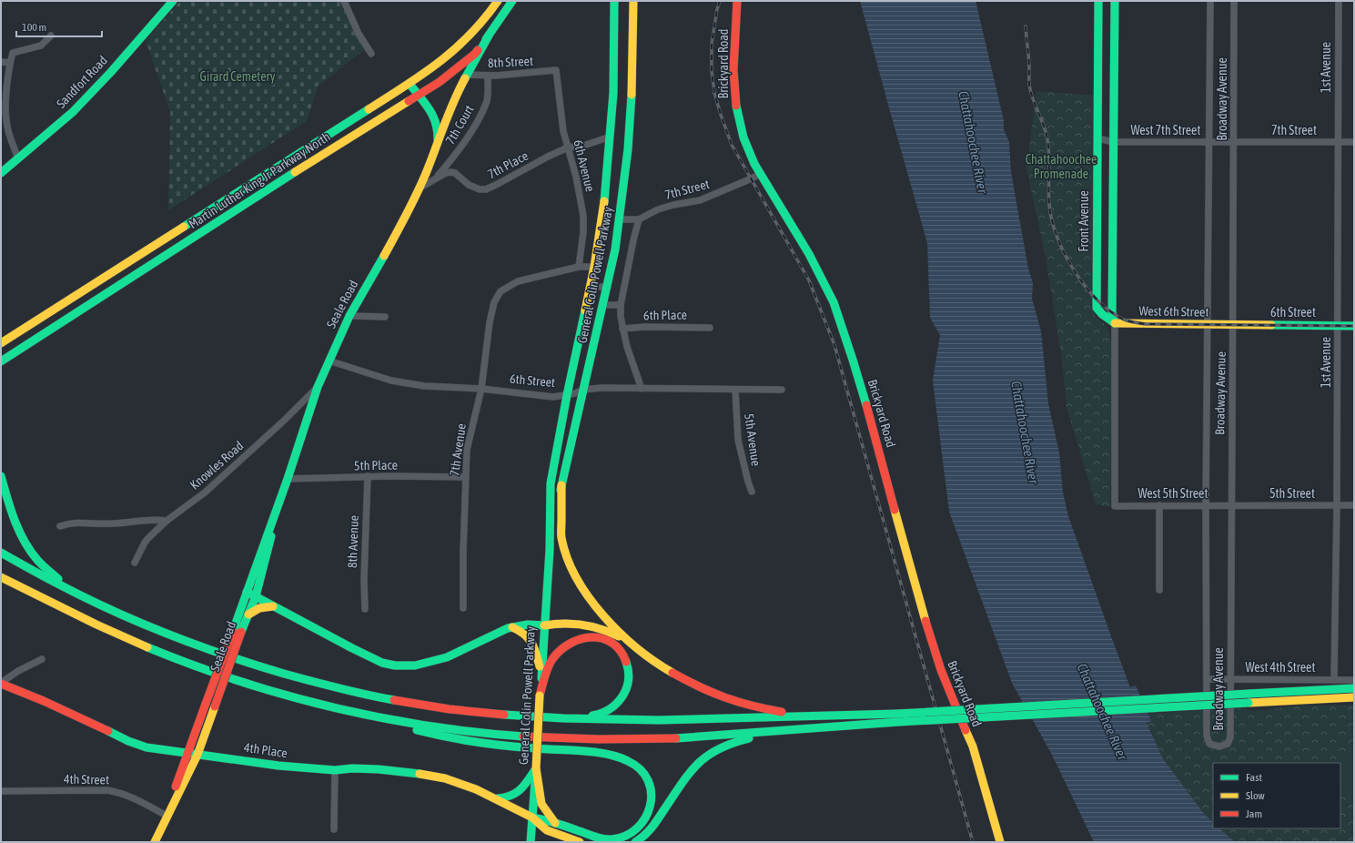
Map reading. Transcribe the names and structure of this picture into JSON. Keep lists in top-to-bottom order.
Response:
{
  "streets": {
    "main road": [
      "Brickyard Road",
      "Sandfort Road",
      "Martin Luther King Jr Parkway North",
      "Front Avenue",
      "General Colin Powell Parkway",
      "Seale Road",
      "West 6th Street",
      "6th Street",
      "4th Place"
    ],
    "street": [
      "8th Street",
      "1st Avenue",
      "Broadway Avenue",
      "7th Court",
      "West 7th Street",
      "7th Street",
      "7th Place",
      "6th Avenue",
      "6th Place",
      "5th Avenue",
      "7th Avenue",
      "Knowles Road",
      "5th Place",
      "West 5th Street",
      "5th Street",
      "8th Avenue",
      "West 4th Street",
      "4th Street"
    ]
  },
  "crossings": [
    ["8th Street", "7th Court"],
    ["8th Street", "6th Avenue"],
    ["8th Street", "Seale Road"],
    ["Brickyard Road", "7th Street"],
    ["1st Avenue", "7th Street"],
    ["1st Avenue", "6th Street"],
    ["1st Avenue", "5th Street"],
    ["1st Avenue", "West 4th Street"],
    ["Broadway Avenue", "West 7th Street"],
    ["Broadway Avenue", "7th Street"],
    ["Broadway Avenue", "West 6th Street"],
    ["Broadway Avenue", "6th Street"],
    ["Broadway Avenue", "West 5th Street"],
    ["Broadway Avenue", "5th Street"],
    ["Broadway Avenue", "West 4th Street"],
    ["7th Court", "7th Place"],
    ["West 7th Street", "7th Street"],
    ["West 7th Street", "Front Avenue"],
    ["7th Street", "General Colin Powell Parkway"],
    ["7th Place", "6th Avenue"],
    ["7th Place", "General Colin Powell Parkway"],
    ["7th Place", "Seale Road"],
    ["6th Avenue", "7th Avenue"],
    ["Martin Luther King Jr Parkway North", "Seale Road"],
    ["Front Avenue", "West 6th Street"],
    ["Front Avenue", "West 5th Street"],
    ["General Colin Powell Parkway", "6th Street"],
    ["General Colin Powell Parkway", "4th Place"],
    ["Seale Road", "6th Street"],
    ["Seale Road", "Knowles Road"],
    ["Seale Road", "5th Place"],
    ["Seale Road", "4th Place"],
    ["Seale Road", "4th Street"],
    ["West 6th Street", "6th Street"],
    ["West 6th Street", "West 5th Street"],
    ["6th Street", "5th Avenue"],
    ["6th Street", "7th Avenue"],
    ["7th Avenue", "5th Place"],
    ["5th Place", "8th Avenue"],
    ["West 5th Street", "5th Street"]
  ],
  "water": ["Chattahoochee River"],
  "parks": ["Girard Cemetery", "Chattahoochee Promenade"],
  "legend": ["Fast", "Slow", "Jam"],
  "scale_bar": "100 m"
}
